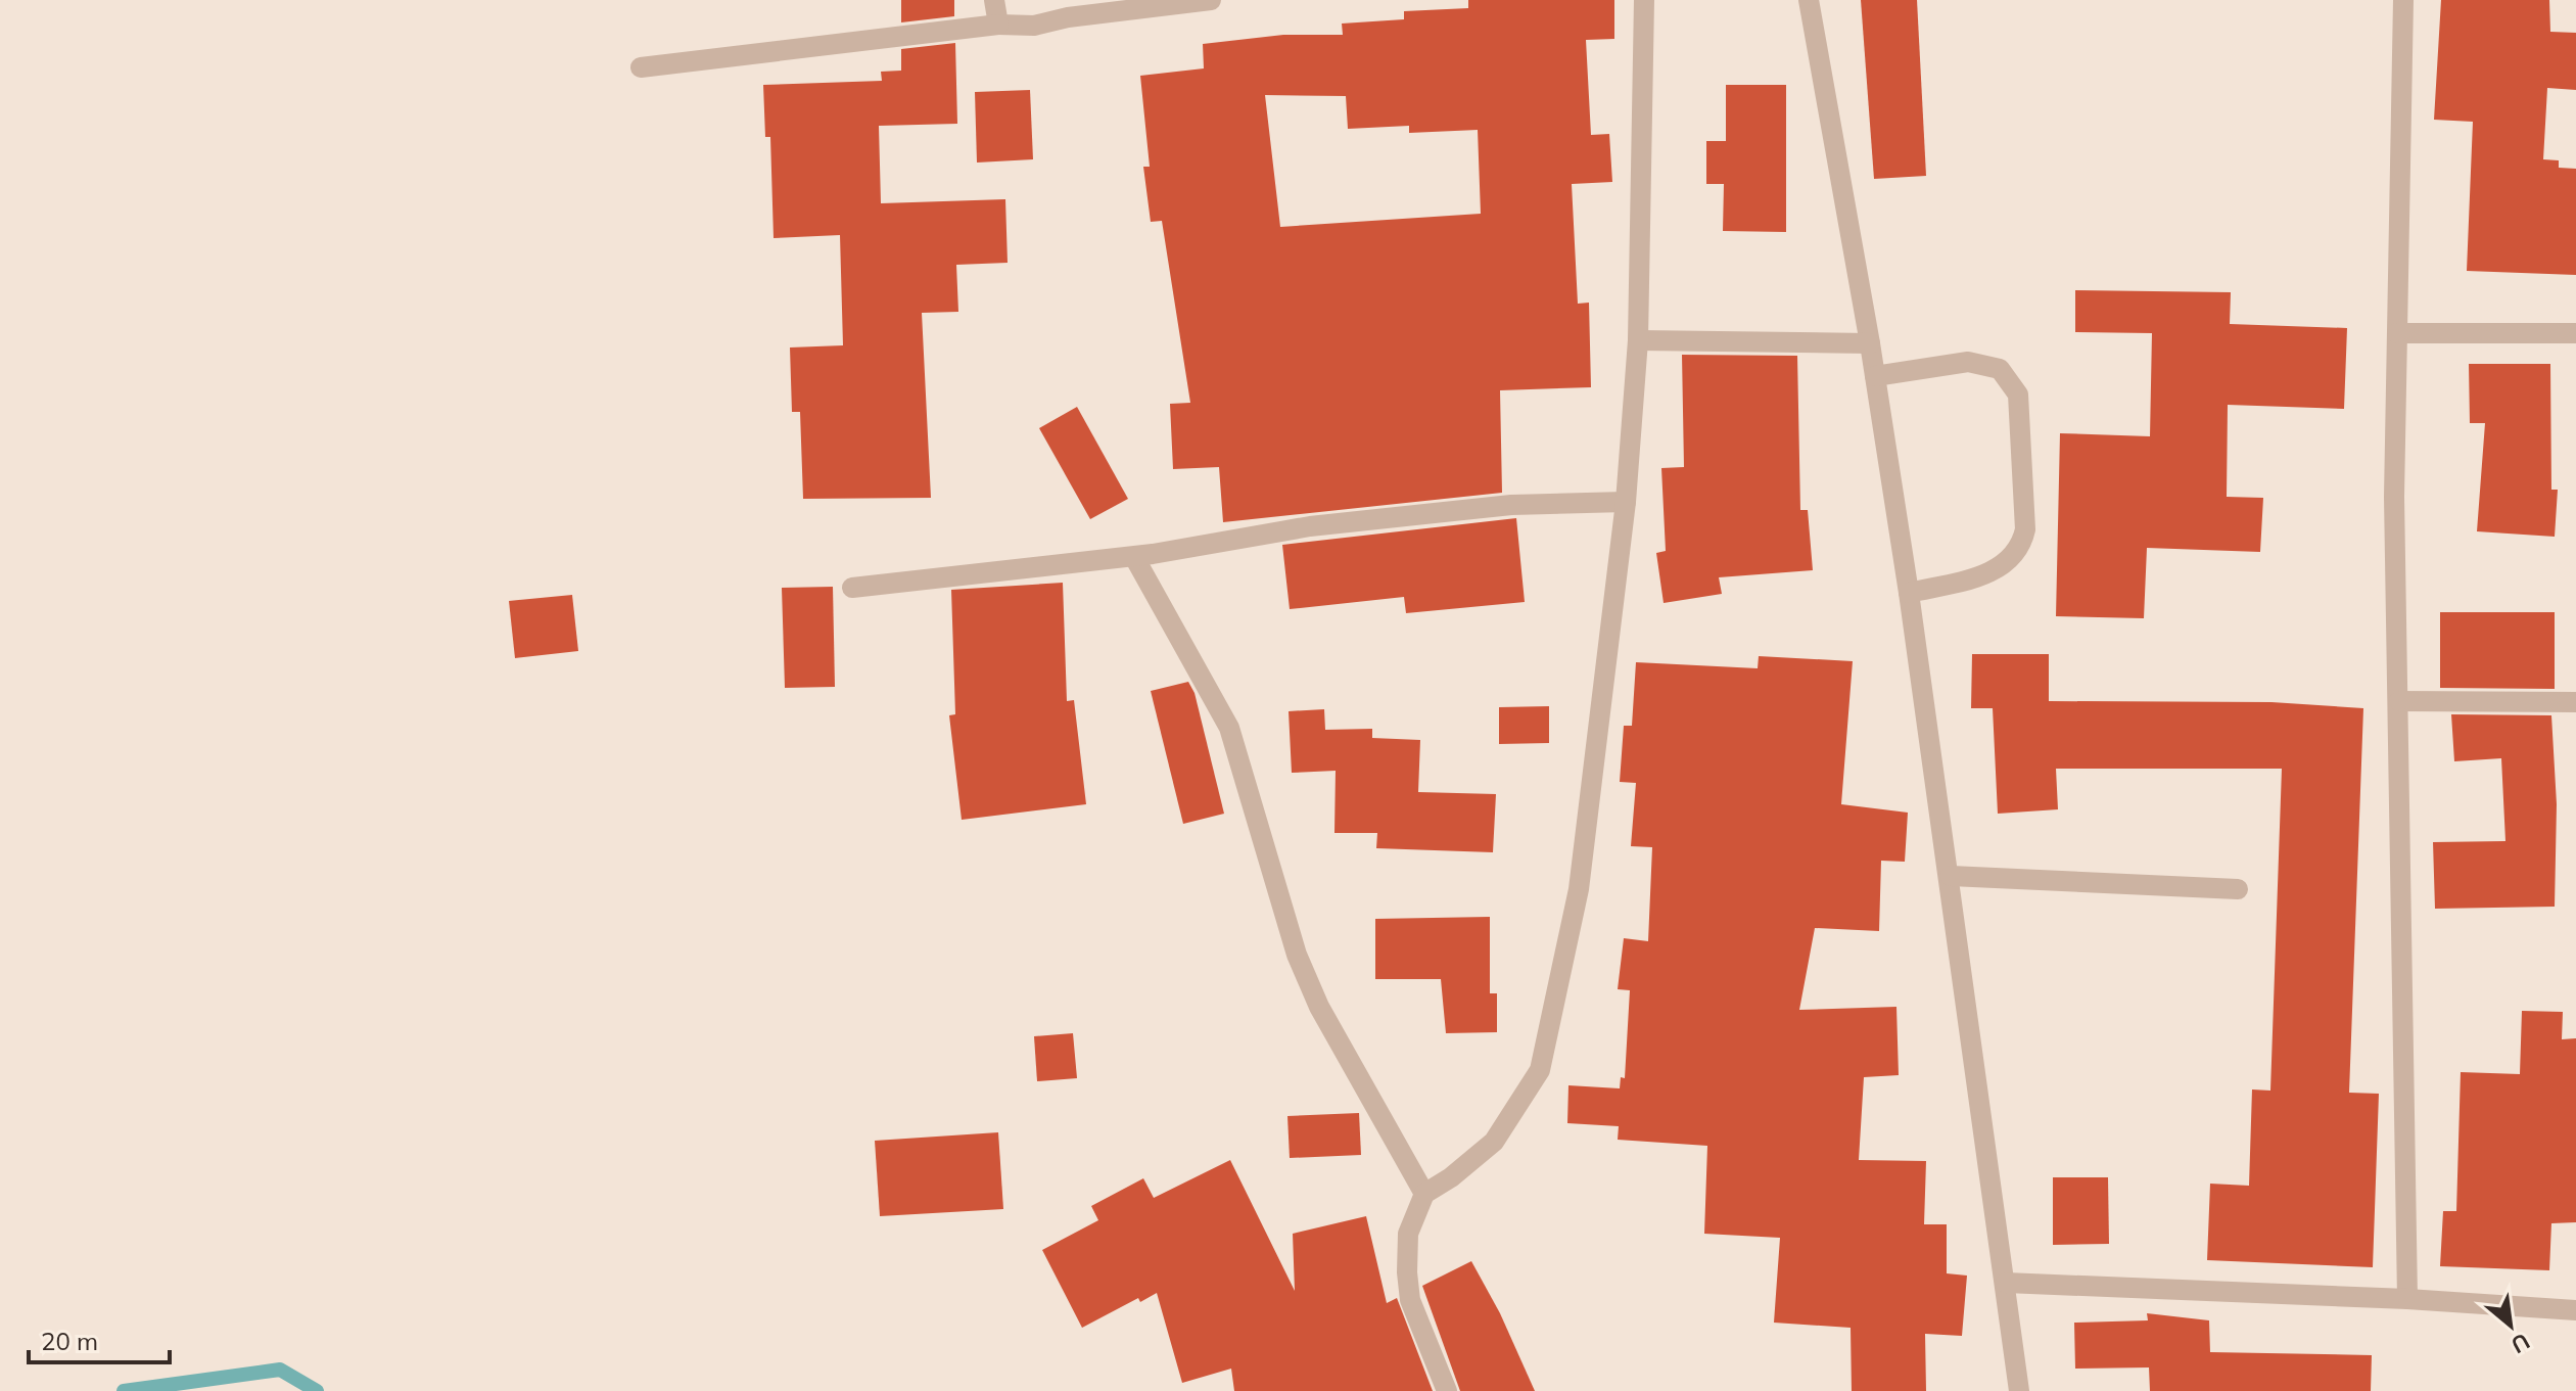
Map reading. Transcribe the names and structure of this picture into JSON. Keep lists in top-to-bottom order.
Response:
{
  "scale_bar": "20 m",
  "north": "bottom right"
}
